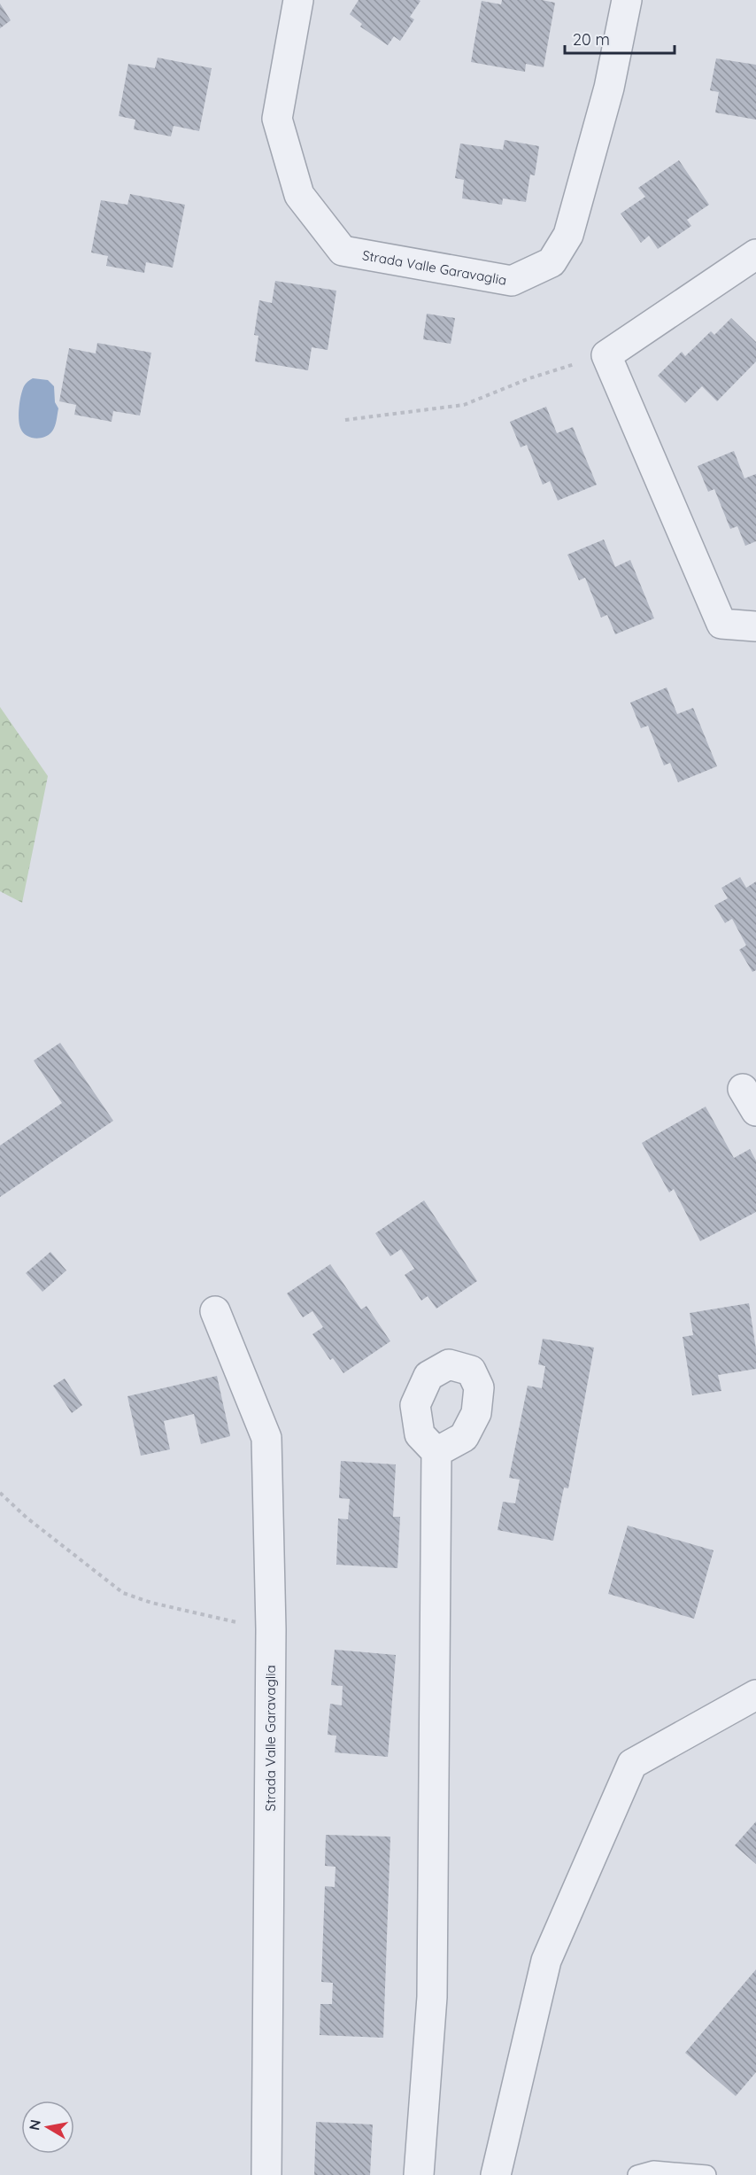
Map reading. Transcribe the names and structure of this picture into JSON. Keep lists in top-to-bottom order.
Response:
{
  "streets": {
    "street": ["Strada Valle Garavaglia"]
  },
  "scale_bar": "20 m",
  "north": "left"
}
